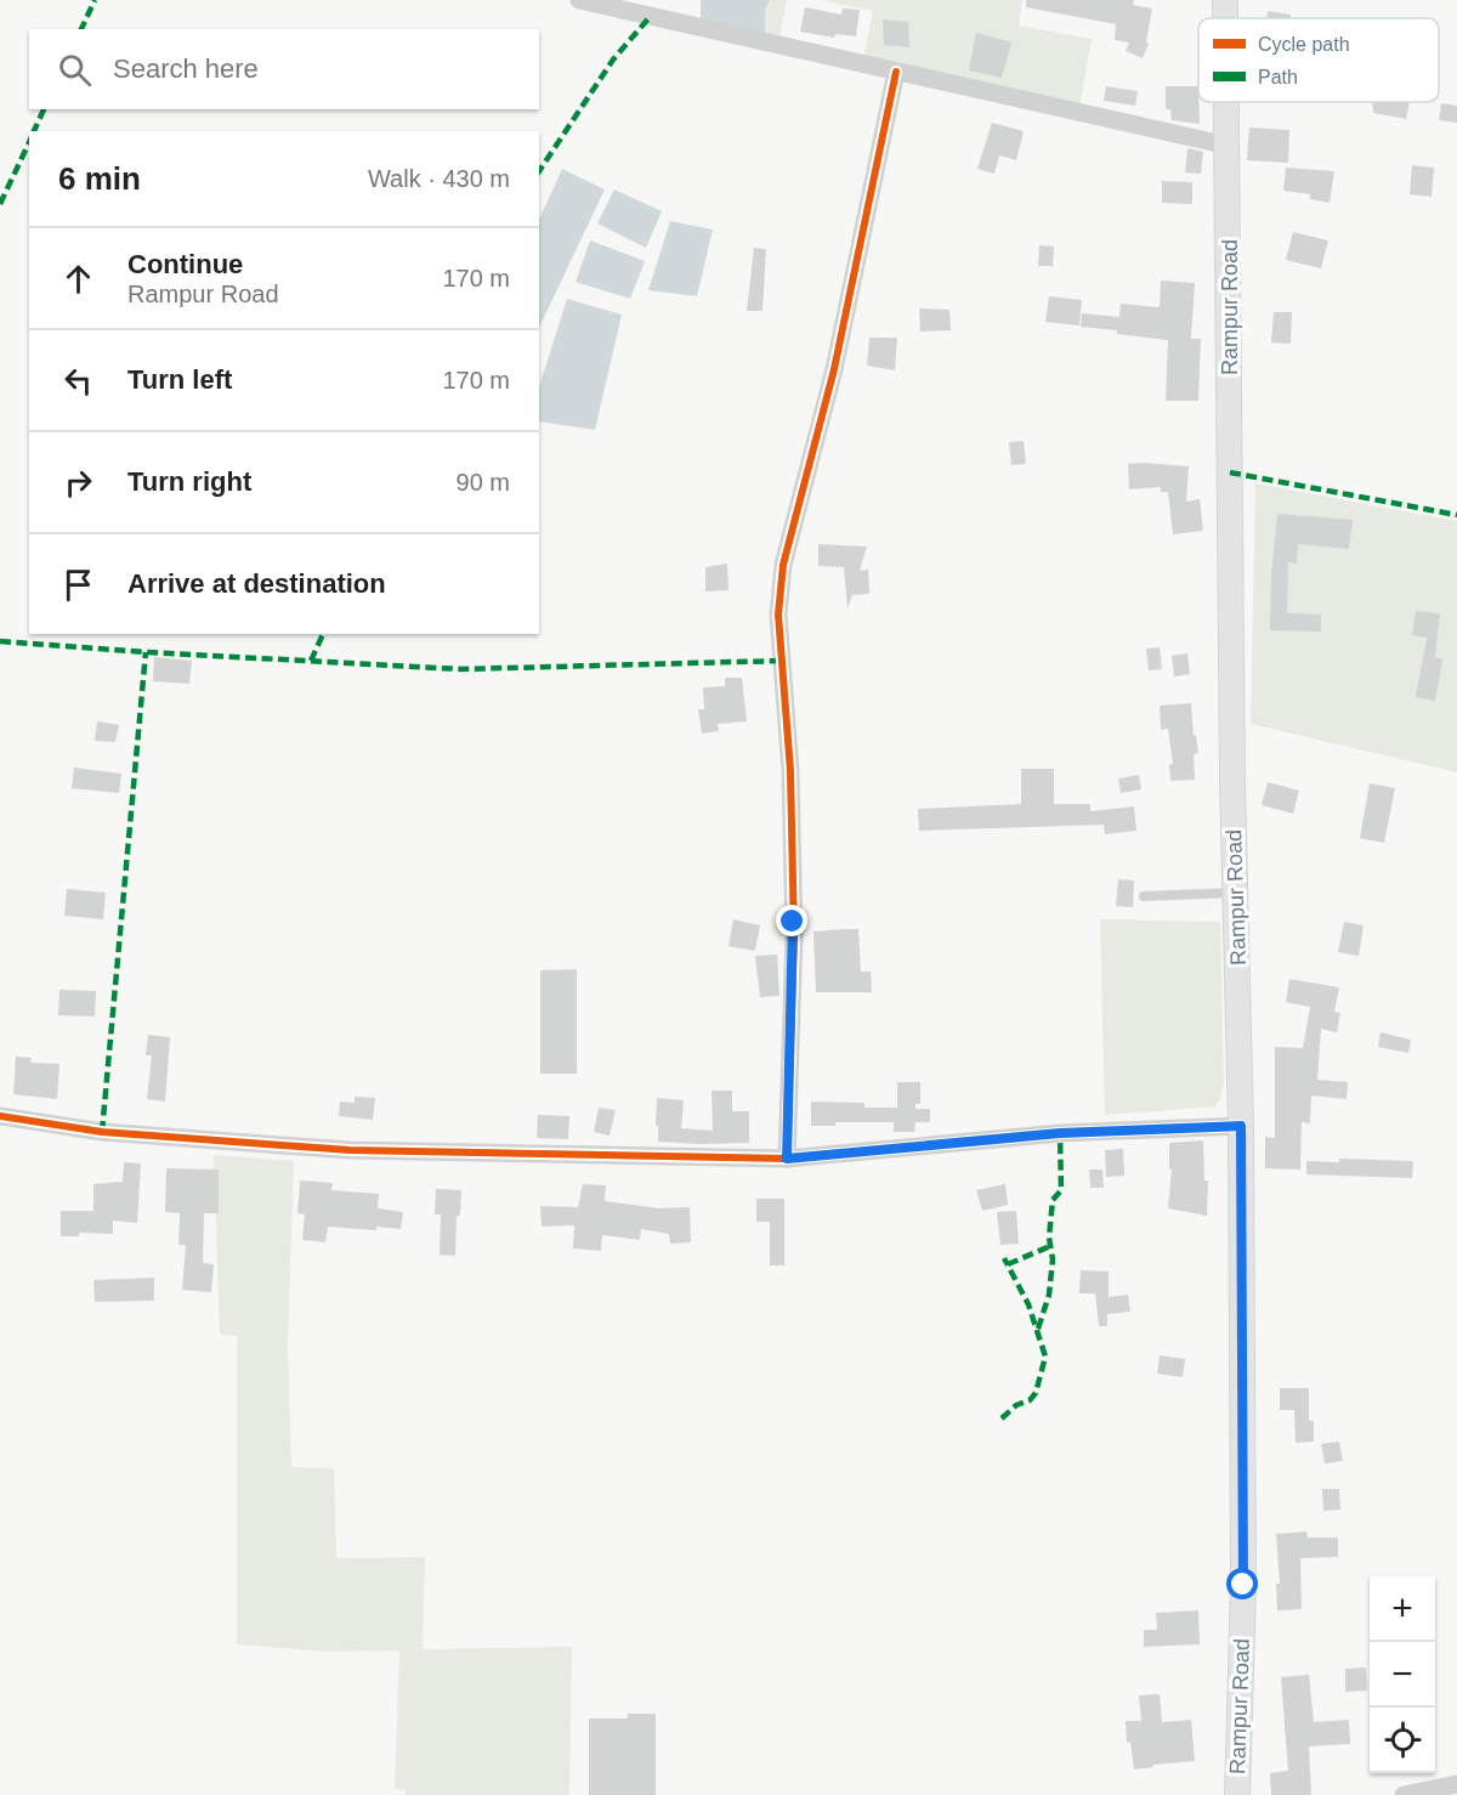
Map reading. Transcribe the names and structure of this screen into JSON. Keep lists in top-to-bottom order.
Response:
{
  "streets": {
    "main road": ["Rampur Road"]
  },
  "legend": ["Cycle path", "Path"],
  "page": {
    "search": "Search here",
    "heading": ["6 min", "Walk · 430 m"],
    "list": [
      ["Continue", "Rampur Road", "170 m"],
      ["Turn left", "170 m"],
      ["Turn right", "90 m"],
      "Arrive at destination"
    ],
    "map_buttons": ["+", "−"]
  }
}
